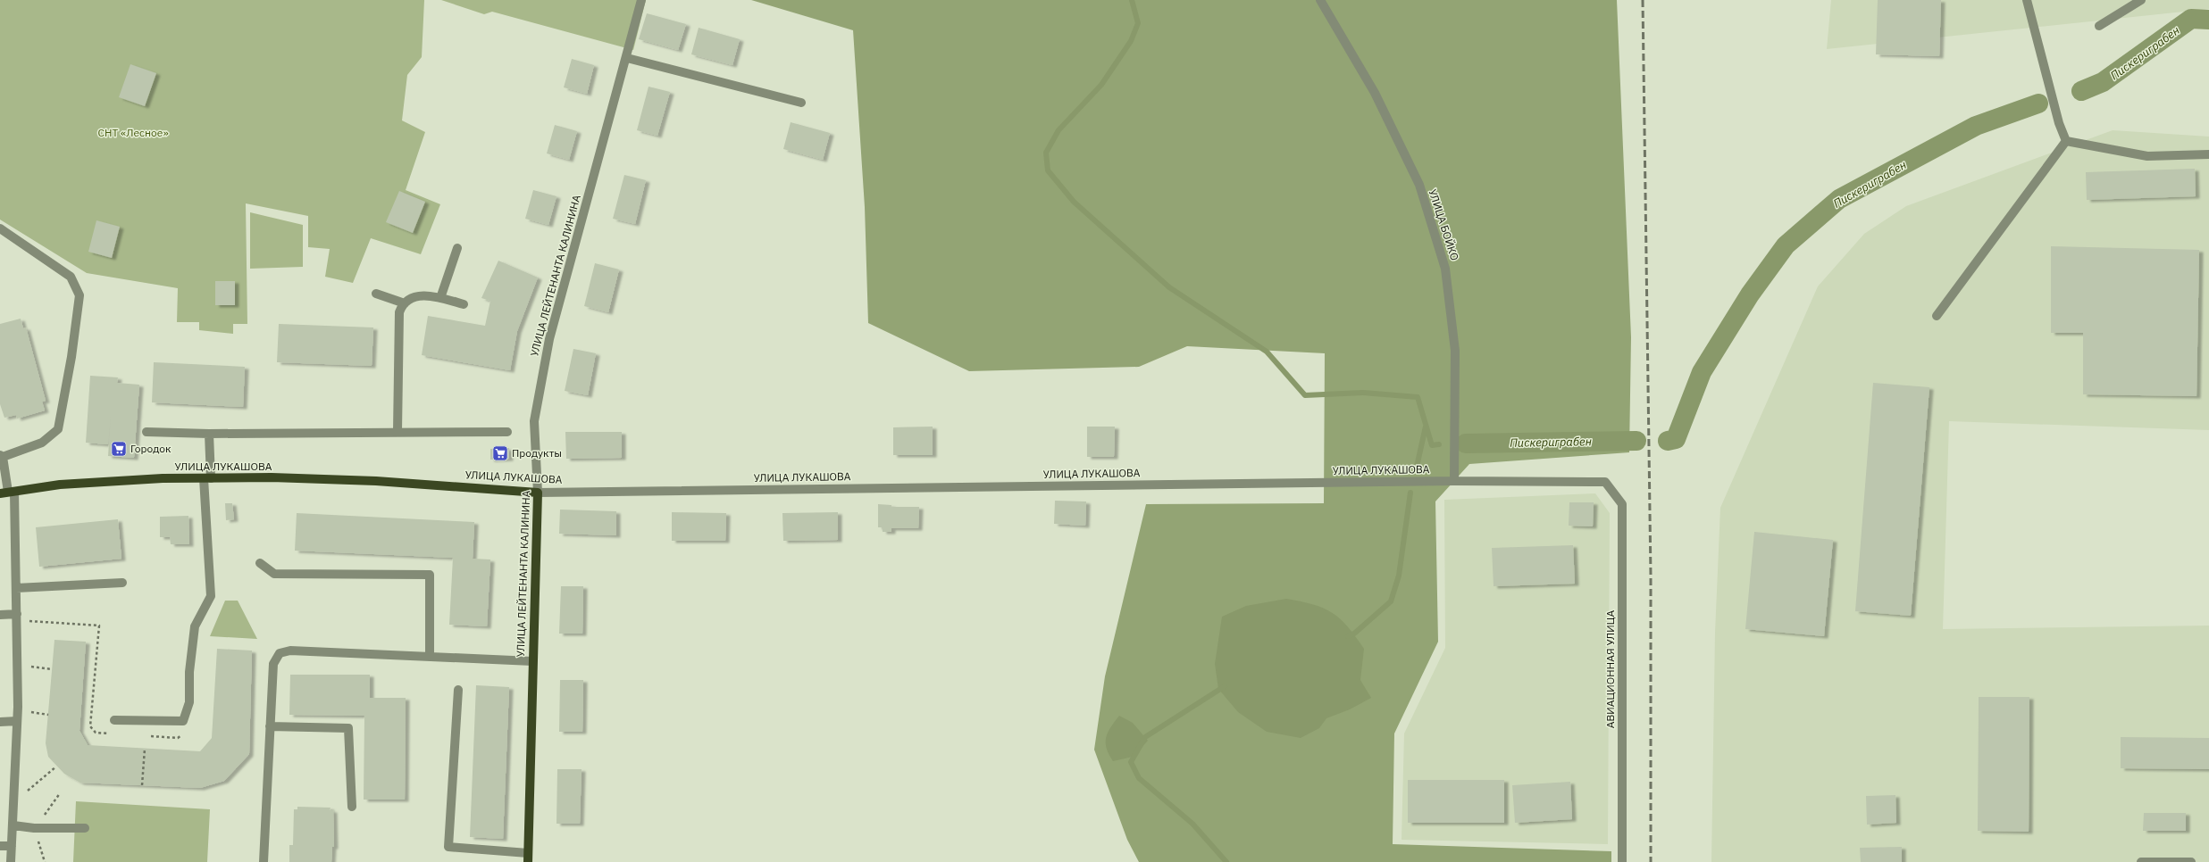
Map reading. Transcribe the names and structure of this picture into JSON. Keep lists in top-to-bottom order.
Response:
{
  "streets": {
    "main road": ["УЛИЦА ЛЕЙТЕНАНТА КАЛИНИНА", "УЛИЦА ЛУКАШОВА"],
    "street": ["УЛИЦА БОЙКО", "АВИАЦИОННАЯ УЛИЦА"]
  },
  "crossings": [
    ["УЛИЦА БОЙКО", "УЛИЦА ЛУКАШОВА"],
    ["УЛИЦА ЛЕЙТЕНАНТА КАЛИНИНА", "УЛИЦА ЛУКАШОВА"],
    ["УЛИЦА ЛУКАШОВА", "АВИАЦИОННАЯ УЛИЦА"]
  ],
  "water": ["Пискериграбен"],
  "parks": ["СНТ «Лесное»"],
  "places": {
    "supermarket": ["Городок", "Продукты"]
  }
}
